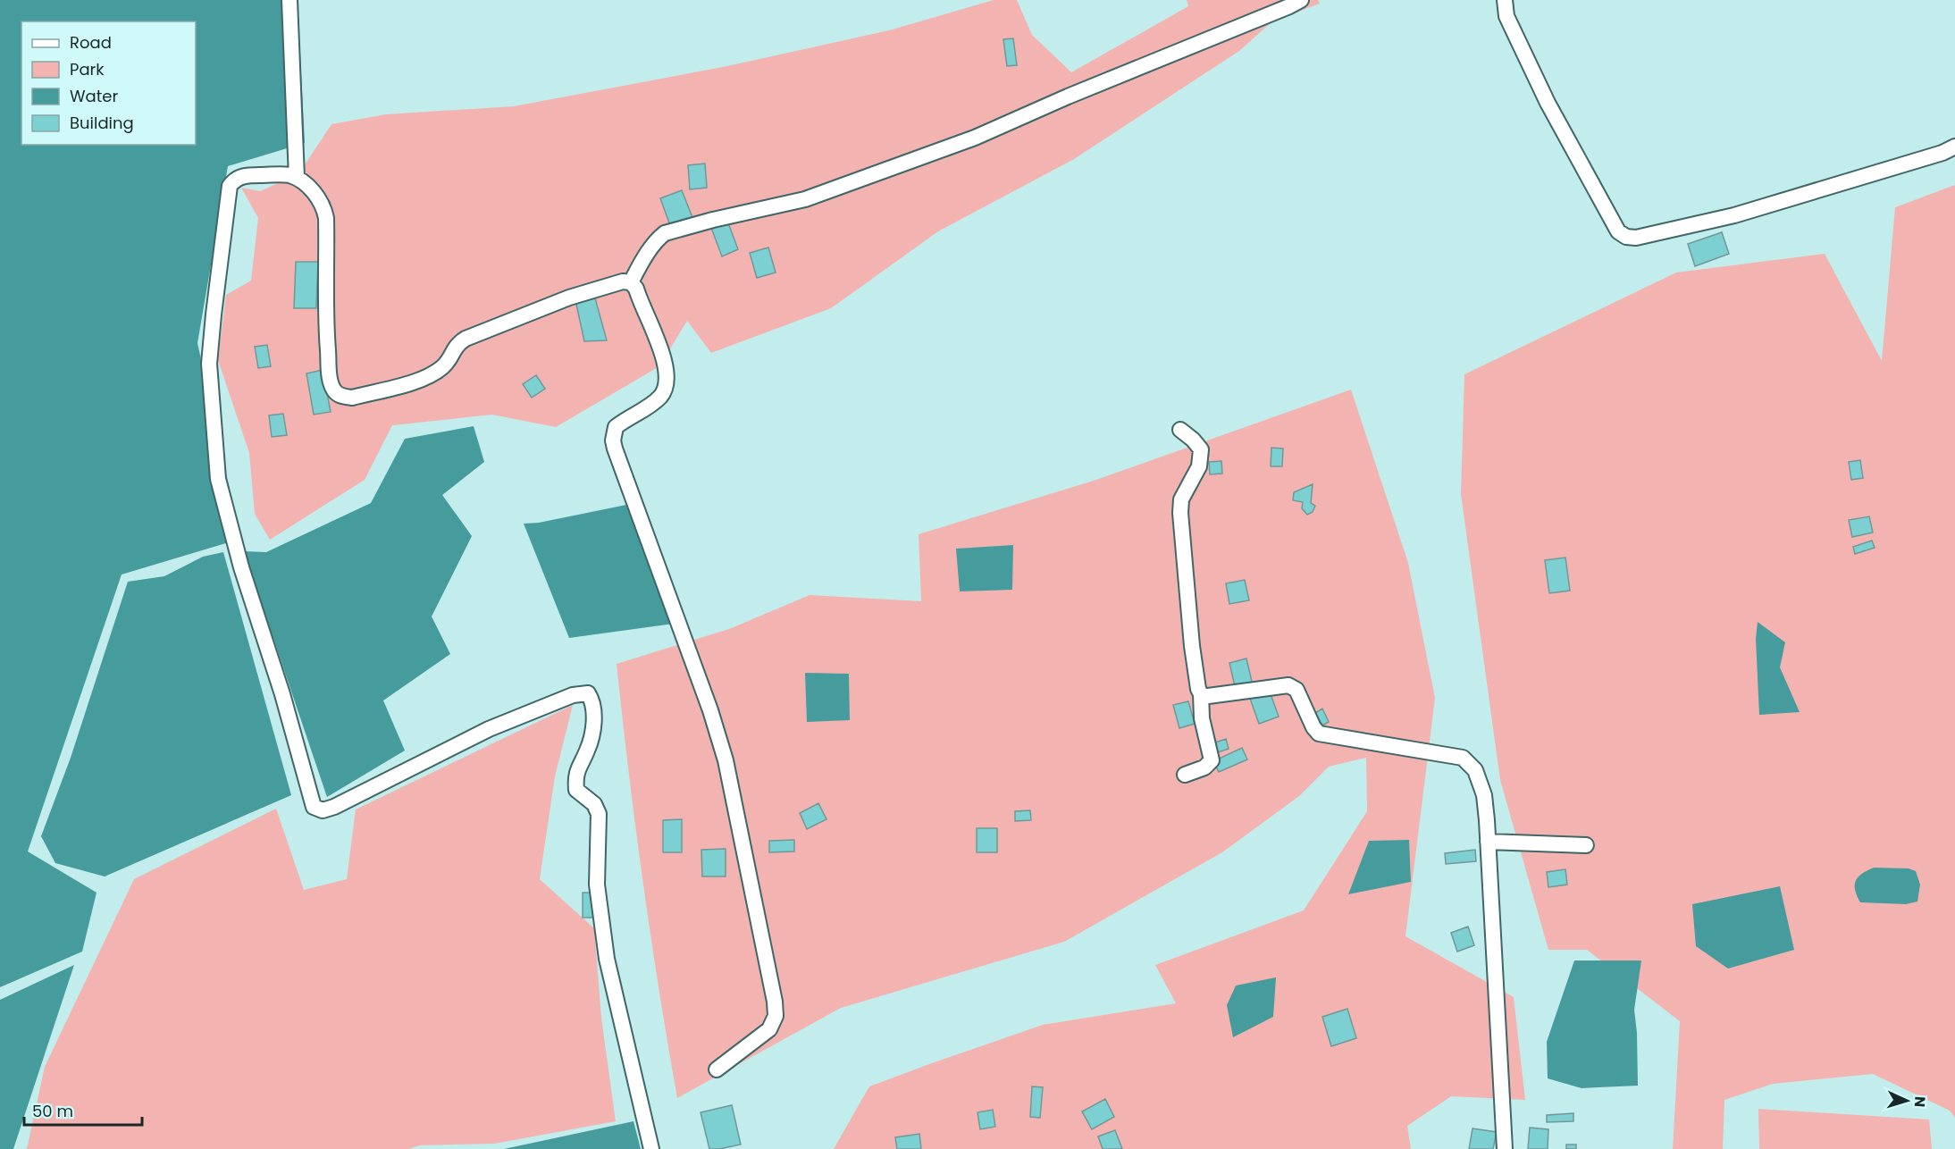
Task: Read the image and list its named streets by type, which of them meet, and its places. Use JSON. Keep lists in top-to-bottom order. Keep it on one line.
{"legend":["Road","Park","Water","Building"],"scale_bar":"50 m","north":"right"}
